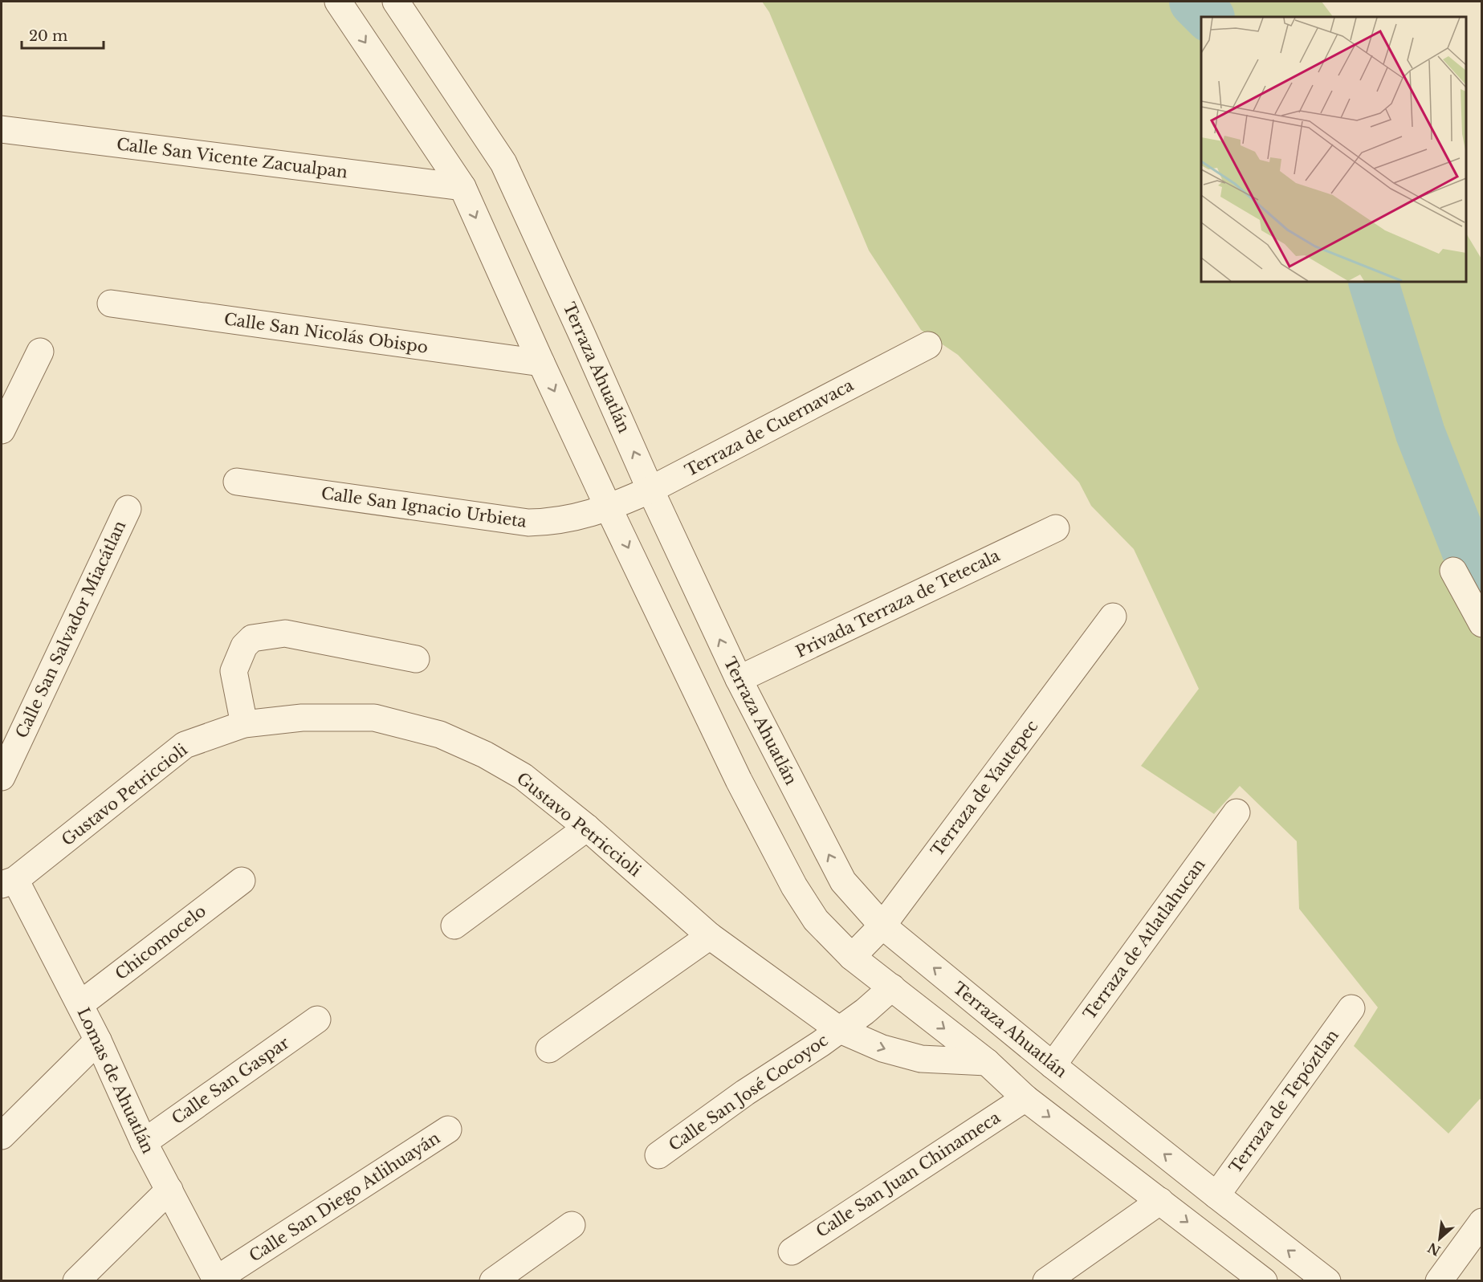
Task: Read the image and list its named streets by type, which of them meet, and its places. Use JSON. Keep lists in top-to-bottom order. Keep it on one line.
{"streets":{"street":["Calle San Vicente Zacualpan","Calle San Nicolás Obispo","Terraza Ahuatlán","Terraza de Cuernavaca","Calle San Ignacio Urbieta","Privada Terraza de Tetecala","Calle San Salvador Miacátlan","Terraza de Yautepec","Gustavo Petriccioli","Terraza de Atlatlahucan","Chicomocelo","Lomas de Ahuatlán","Calle San Gaspar","Calle San José Cocoyoc","Terraza de Tepóztlan","Calle San Juan Chinameca","Calle San Diego Atlihuayán"]},"crossings":[["Terraza Ahuatlán","Terraza de Cuernavaca"],["Terraza Ahuatlán","Privada Terraza de Tetecala"],["Terraza Ahuatlán","Terraza de Yautepec"],["Terraza Ahuatlán","Terraza de Atlatlahucan"],["Terraza Ahuatlán","Terraza de Tepóztlan"],["Terraza de Cuernavaca","Calle San Ignacio Urbieta"],["Gustavo Petriccioli","Lomas de Ahuatlán"],["Gustavo Petriccioli","Calle San José Cocoyoc"],["Chicomocelo","Lomas de Ahuatlán"],["Lomas de Ahuatlán","Calle San Gaspar"],["Lomas de Ahuatlán","Calle San Diego Atlihuayán"]],"scale_bar":"20 m","north":"bottom left"}
